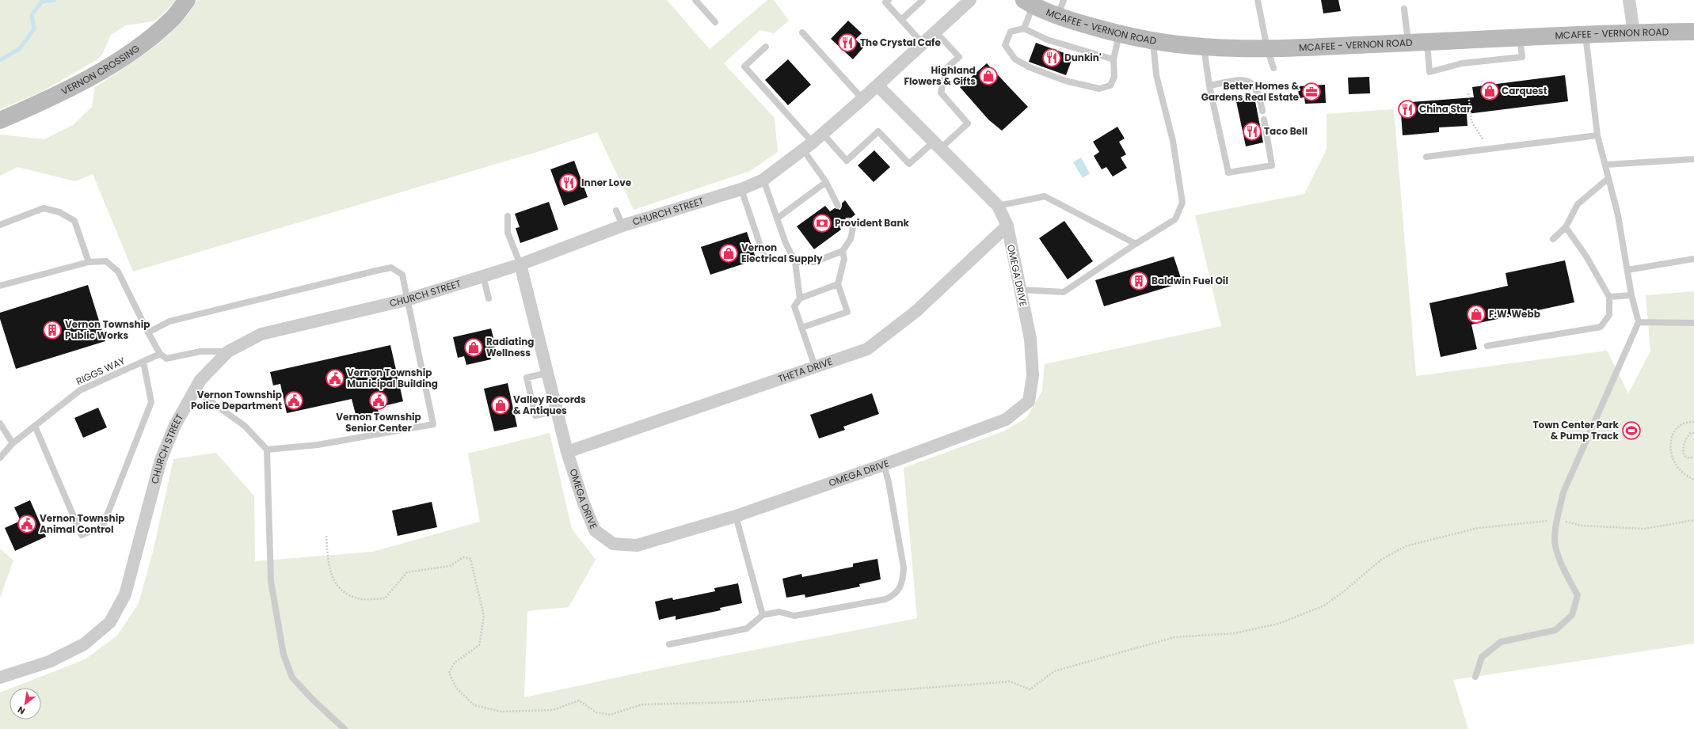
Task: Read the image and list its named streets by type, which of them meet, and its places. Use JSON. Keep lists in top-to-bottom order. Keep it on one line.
{"streets":{"main road":["MCAFEE - VERNON ROAD","VERNON CROSSING"],"street":["CHURCH STREET","OMEGA DRIVE","THETA DRIVE"],"lane":["RIGGS WAY"]},"crossings":[["CHURCH STREET","OMEGA DRIVE"],["OMEGA DRIVE","THETA DRIVE"]],"places":{"restaurant":["The Crystal Cafe","Dunkin'","China Star","Taco Bell","Inner Love"],"shop":["Highland Flowers & Gifts","Carquest","Vernon Electrical Supply","F.W. Webb","Radiating Wellness","Valley Records & Antiques"],"office":["Better Homes & Gardens Real Estate"],"bank":["Provident Bank"],"building":["Baldwin Fuel Oil","Vernon Township Public Works"],"public building":["Vernon Township Municipal Building","Vernon Township Police Department","Vernon Township Senior Center","Vernon Township Animal Control"],"sports":["Town Center Park & Pump Track"]},"north":"bottom left"}
